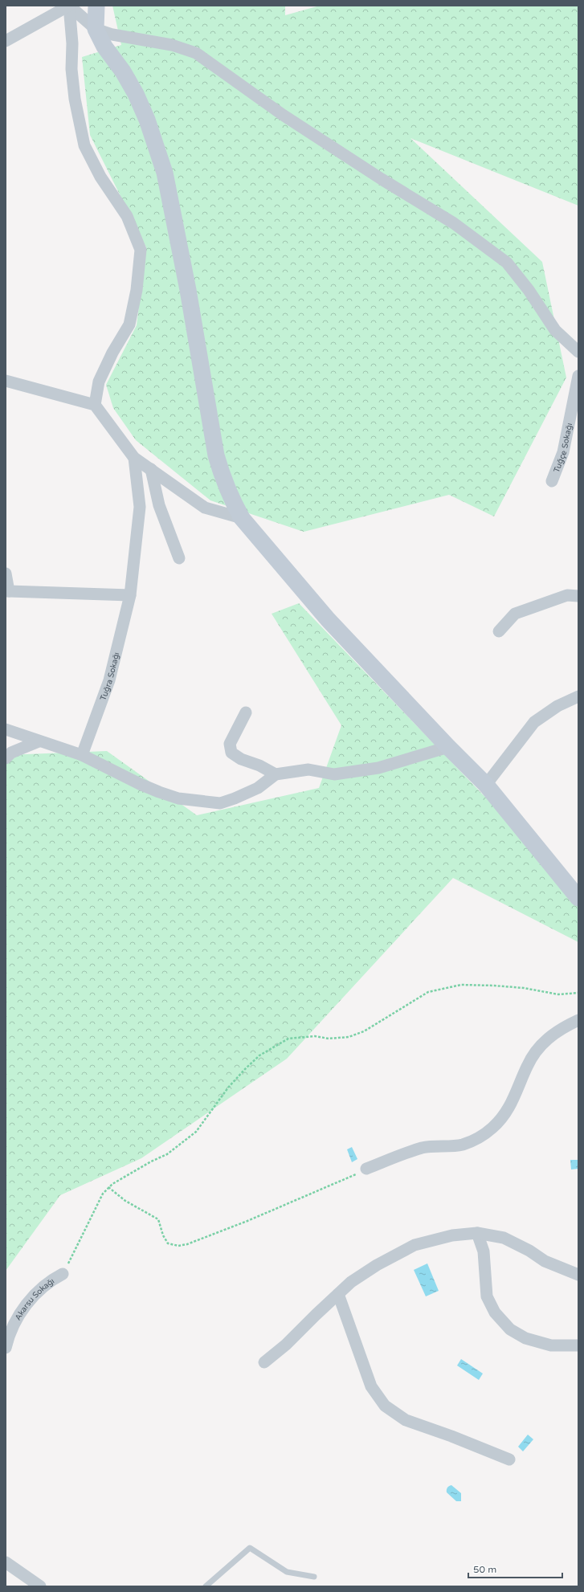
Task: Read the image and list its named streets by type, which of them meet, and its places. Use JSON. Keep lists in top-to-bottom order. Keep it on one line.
{"streets":{"street":["Tuğçe Sokağı","Tuğra Sokağı","Akarsu Sokağı"]},"scale_bar":"50 m"}
